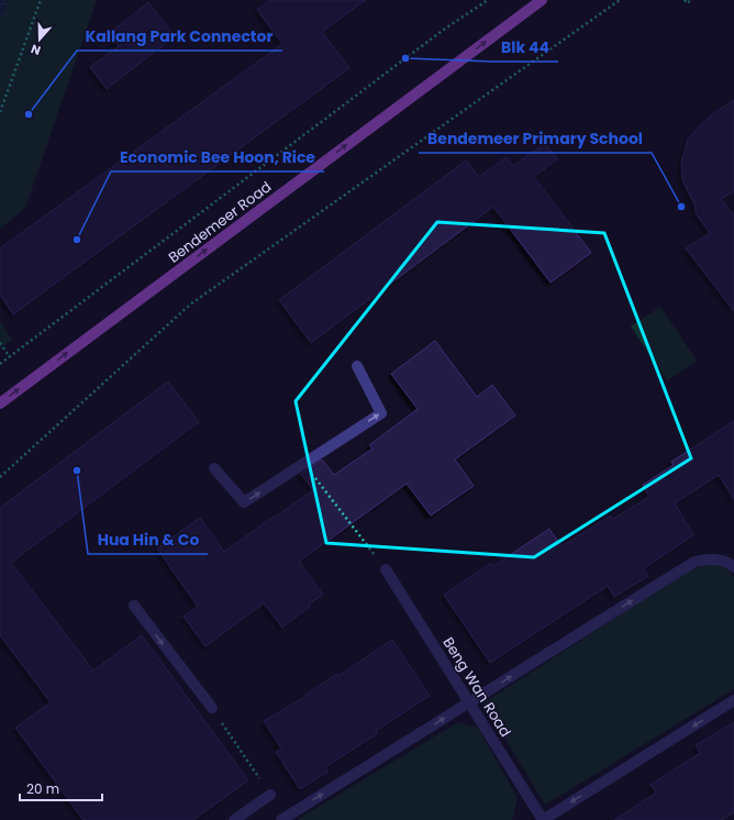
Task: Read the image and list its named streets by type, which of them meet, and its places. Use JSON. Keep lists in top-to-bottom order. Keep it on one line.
{"streets":{"main road":["Bendemeer Road"],"street":["Beng Wan Road"]},"one_way":["Bendemeer Road"],"places":["Blk 44","Kallang Park Connector","Bendemeer Primary School","Economic Bee Hoon, Rice","Hua Hin & Co"],"scale_bar":"20 m","north":"bottom"}
